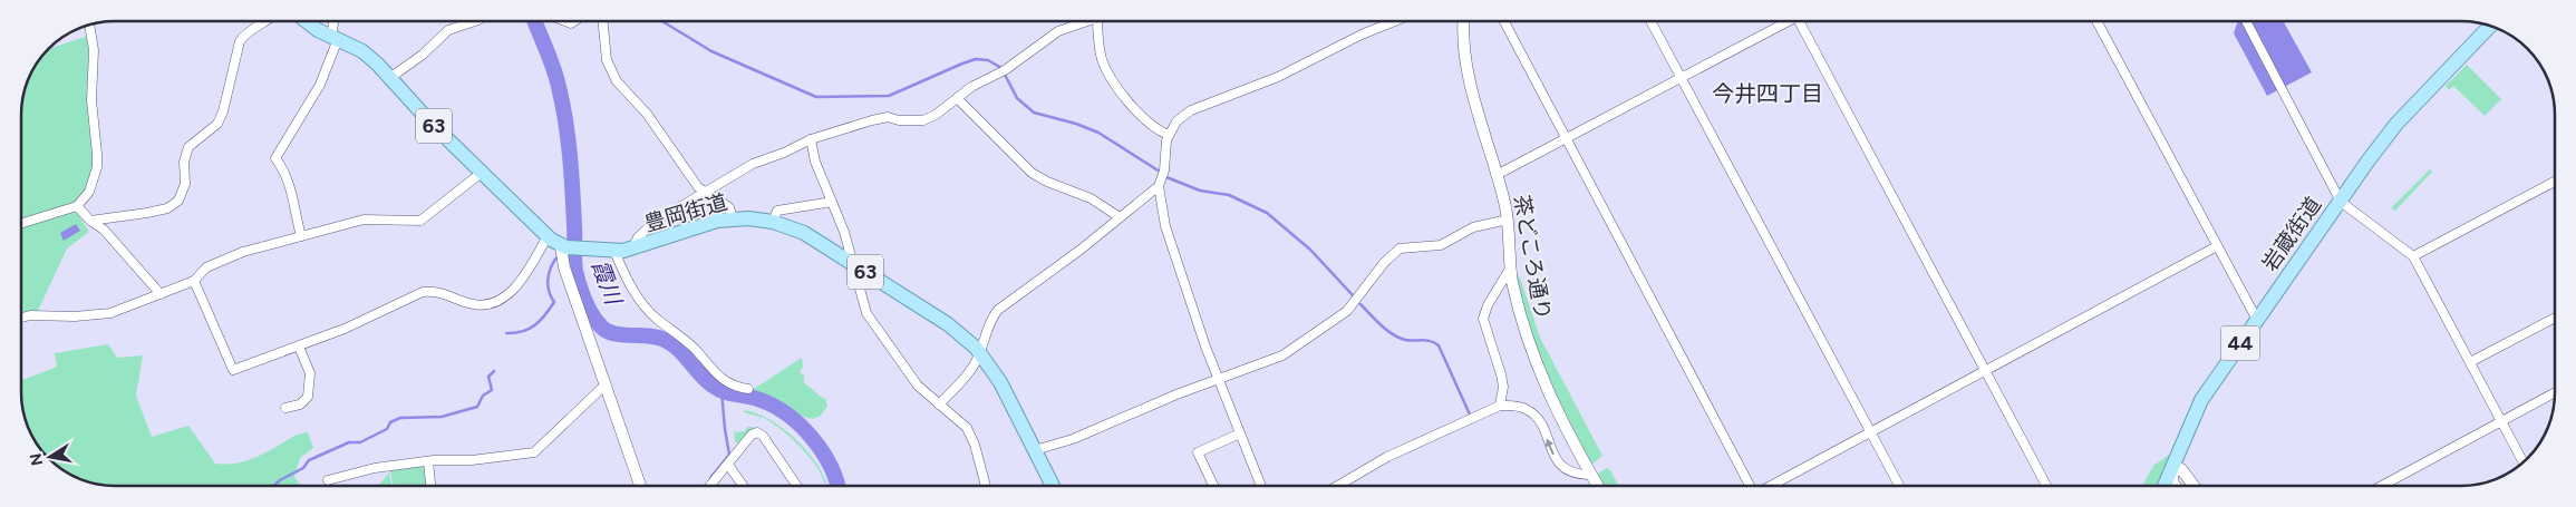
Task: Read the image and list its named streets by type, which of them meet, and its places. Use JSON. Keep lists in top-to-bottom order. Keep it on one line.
{"streets":{"main road":["63","豊岡街道","岩蔵街道","44"],"street":["茶どころ通り"]},"crossings":[["63","豊岡街道"]],"districts":["今井四丁目"],"water":["霞川"],"north":"left"}
